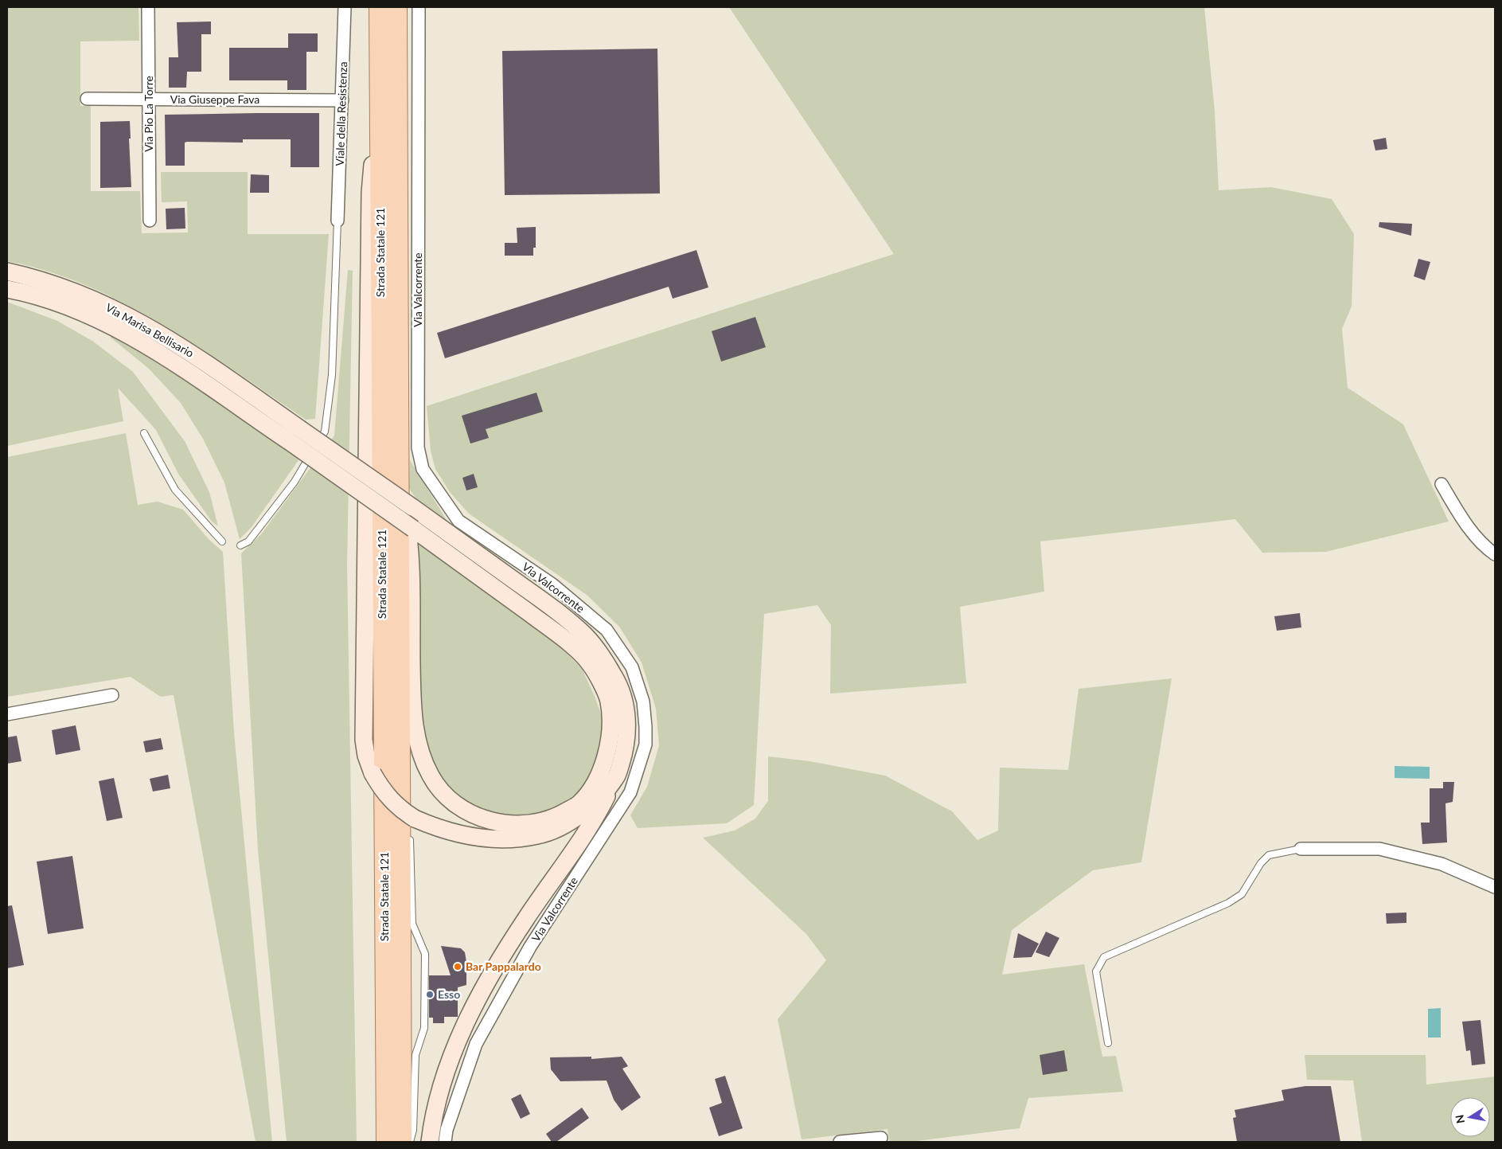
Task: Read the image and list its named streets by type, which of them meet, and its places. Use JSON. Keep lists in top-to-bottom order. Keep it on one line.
{"streets":{"main road":["Strada Statale 121","Via Marisa Bellisario"],"street":["Via Giuseppe Fava","Via Pio La Torre","Viale della Resistenza","Via Valcorrente"]},"crossings":[["Via Giuseppe Fava","Via Pio La Torre"],["Via Giuseppe Fava","Viale della Resistenza"]],"places":["Bar Pappalardo","Esso"],"north":"left"}
